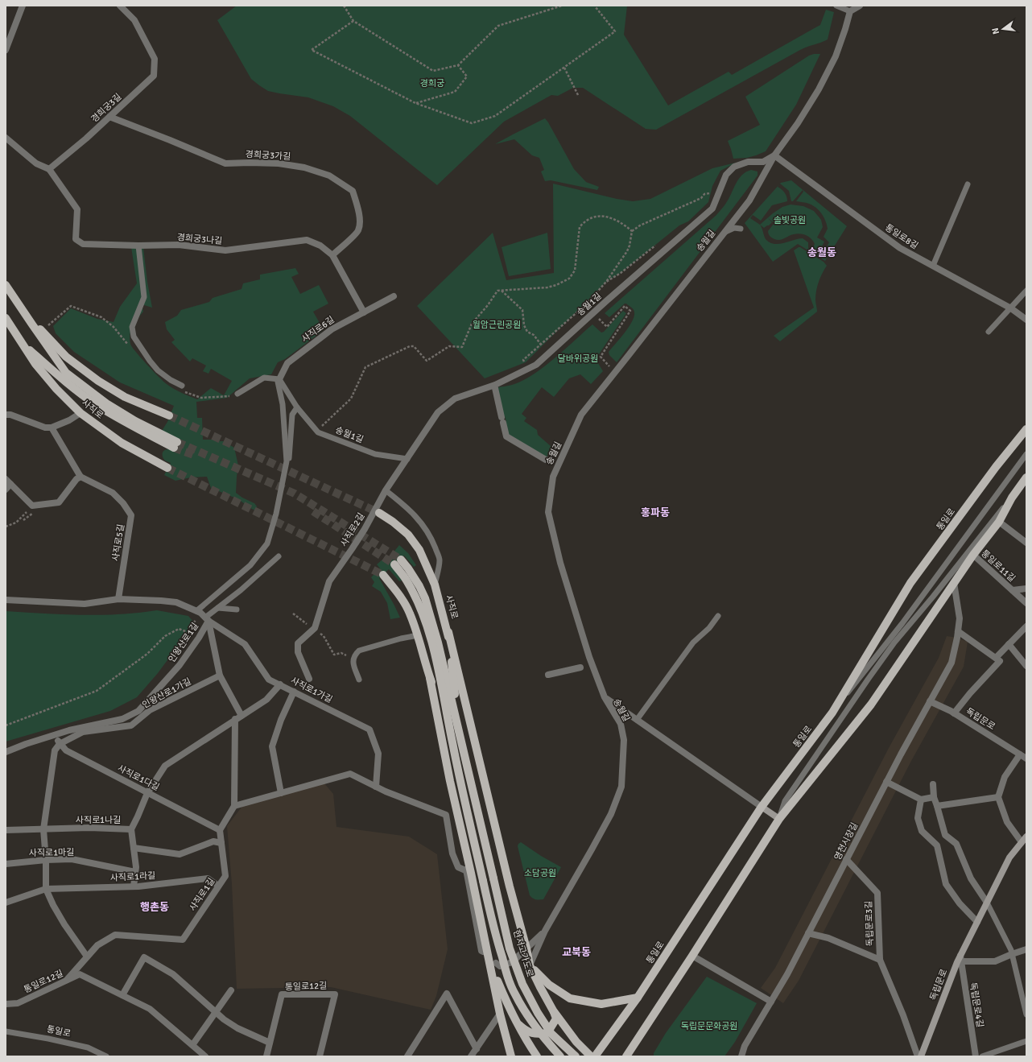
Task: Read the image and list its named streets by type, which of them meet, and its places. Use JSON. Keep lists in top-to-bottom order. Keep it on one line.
{"streets":{"main road":["사직로","통일로","독립문로","현저고가도로"],"street":["경희궁3길","경희궁3가길","통일로8길","경희궁3나길","송월길","송월1길","사직로6길","사직로2길","사직로5길","통일로11길","인왕산로1길","사직로1가길","인왕산로1가길","사직로1다길","사직로1나길","영천시장길","사직로1마길","사직로1라길","사직로1길","독립문로3길","통일로12길","독립문로4길"]},"crossings":[["경희궁3길","경희궁3가길"],["경희궁3길","경희궁3나길"],["경희궁3가길","경희궁3나길"],["통일로8길","송월길"],["통일로8길","송월1길"],["경희궁3나길","사직로6길"],["송월길","송월1길"],["송월1길","사직로6길"],["송월1길","사직로2길"],["사직로","현저고가도로"],["사직로5길","인왕산로1길"],["인왕산로1길","사직로1가길"],["인왕산로1길","사직로1다길"],["사직로1가길","사직로1나길"],["인왕산로1가길","사직로1다길"],["독립문로","영천시장길"],["독립문로","독립문로4길"],["사직로1다길","사직로1나길"],["사직로1다길","사직로1길"],["영천시장길","독립문로3길"],["사직로1라길","사직로1길"],["사직로1길","통일로12길"]],"districts":["송월동","홍파동","행촌동","교북동"],"parks":["경희궁","솔빛공원","월암근린공원","달바위공원","소담공원","독립문문화공원"],"north":"left"}
